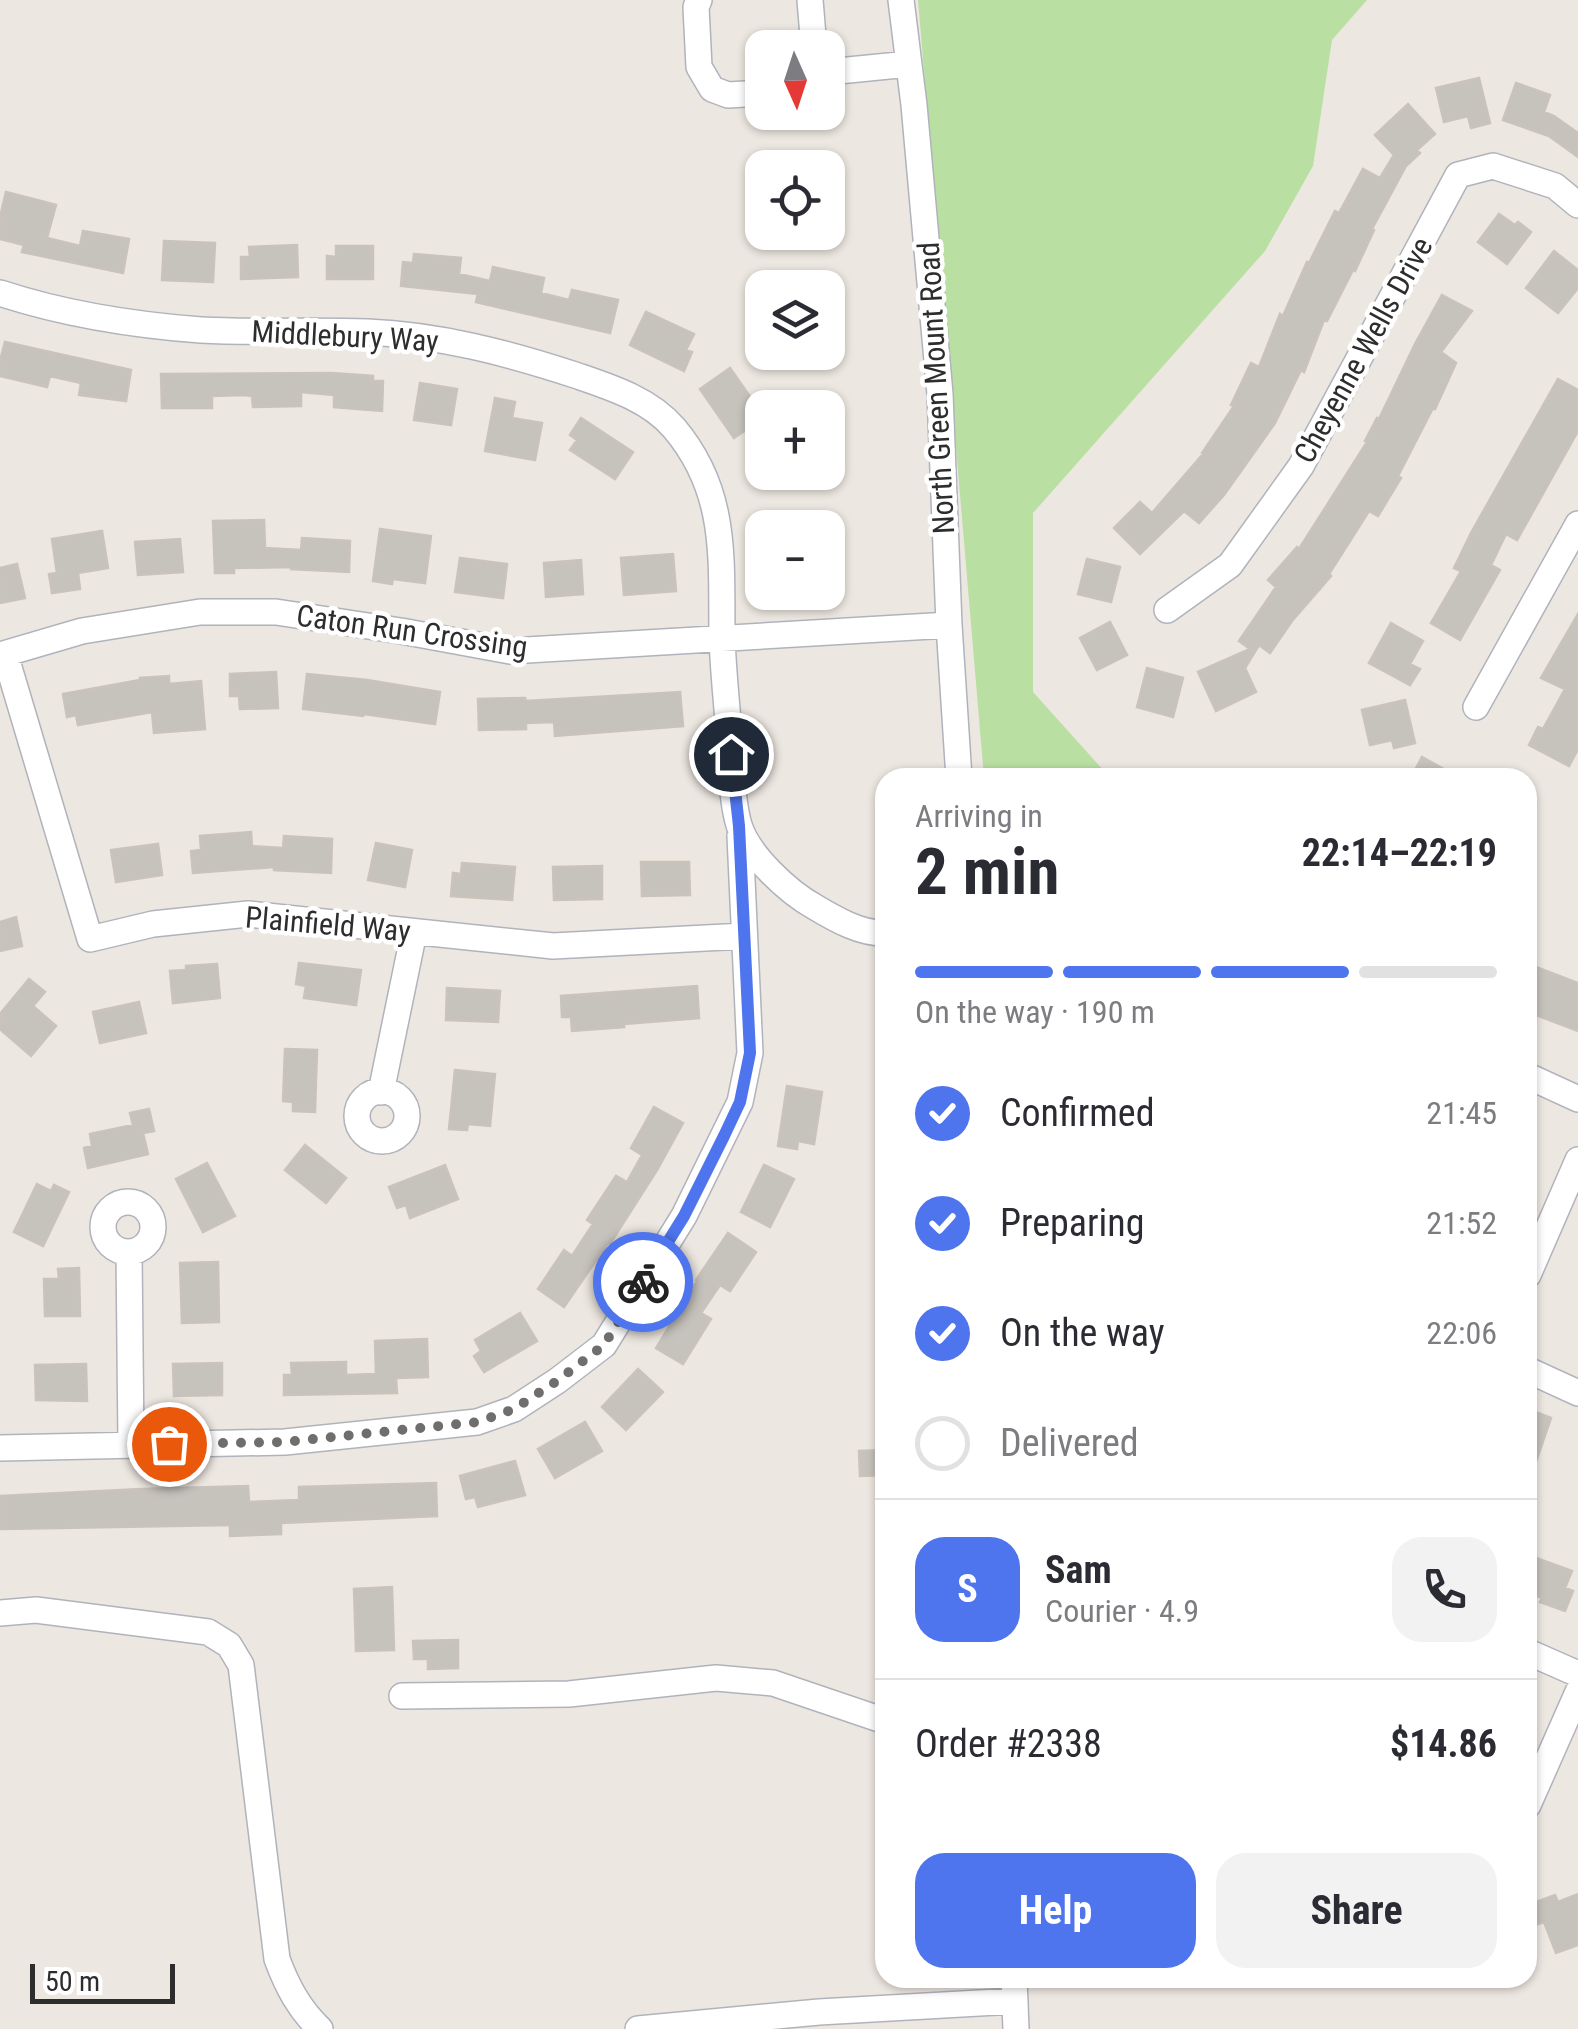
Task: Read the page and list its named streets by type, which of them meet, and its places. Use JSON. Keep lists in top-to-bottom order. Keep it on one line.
{"streets":{"street":["Middlebury Way","Cheyenne Wells Drive","North Green Mount Road","Caton Run Crossing","Plainfield Way"]},"crossings":[["Middlebury Way","Caton Run Crossing"],["North Green Mount Road","Caton Run Crossing"],["Caton Run Crossing","Plainfield Way"]],"scale_bar":"50 m","north":"bottom","page":{"map_buttons":["+","−"],"heading":["2 min","Arriving in","22:14–22:19"],"panel":["Sam","Courier · 4.9","Order #2338","$14.86"],"bar":"On the way · 190 m","list":[["Confirmed","21:45"],["Preparing","21:52"],["On the way","22:06"],"Delivered"],"round":"S","buttons":["Help","Share"],"scale":"50 m"}}
